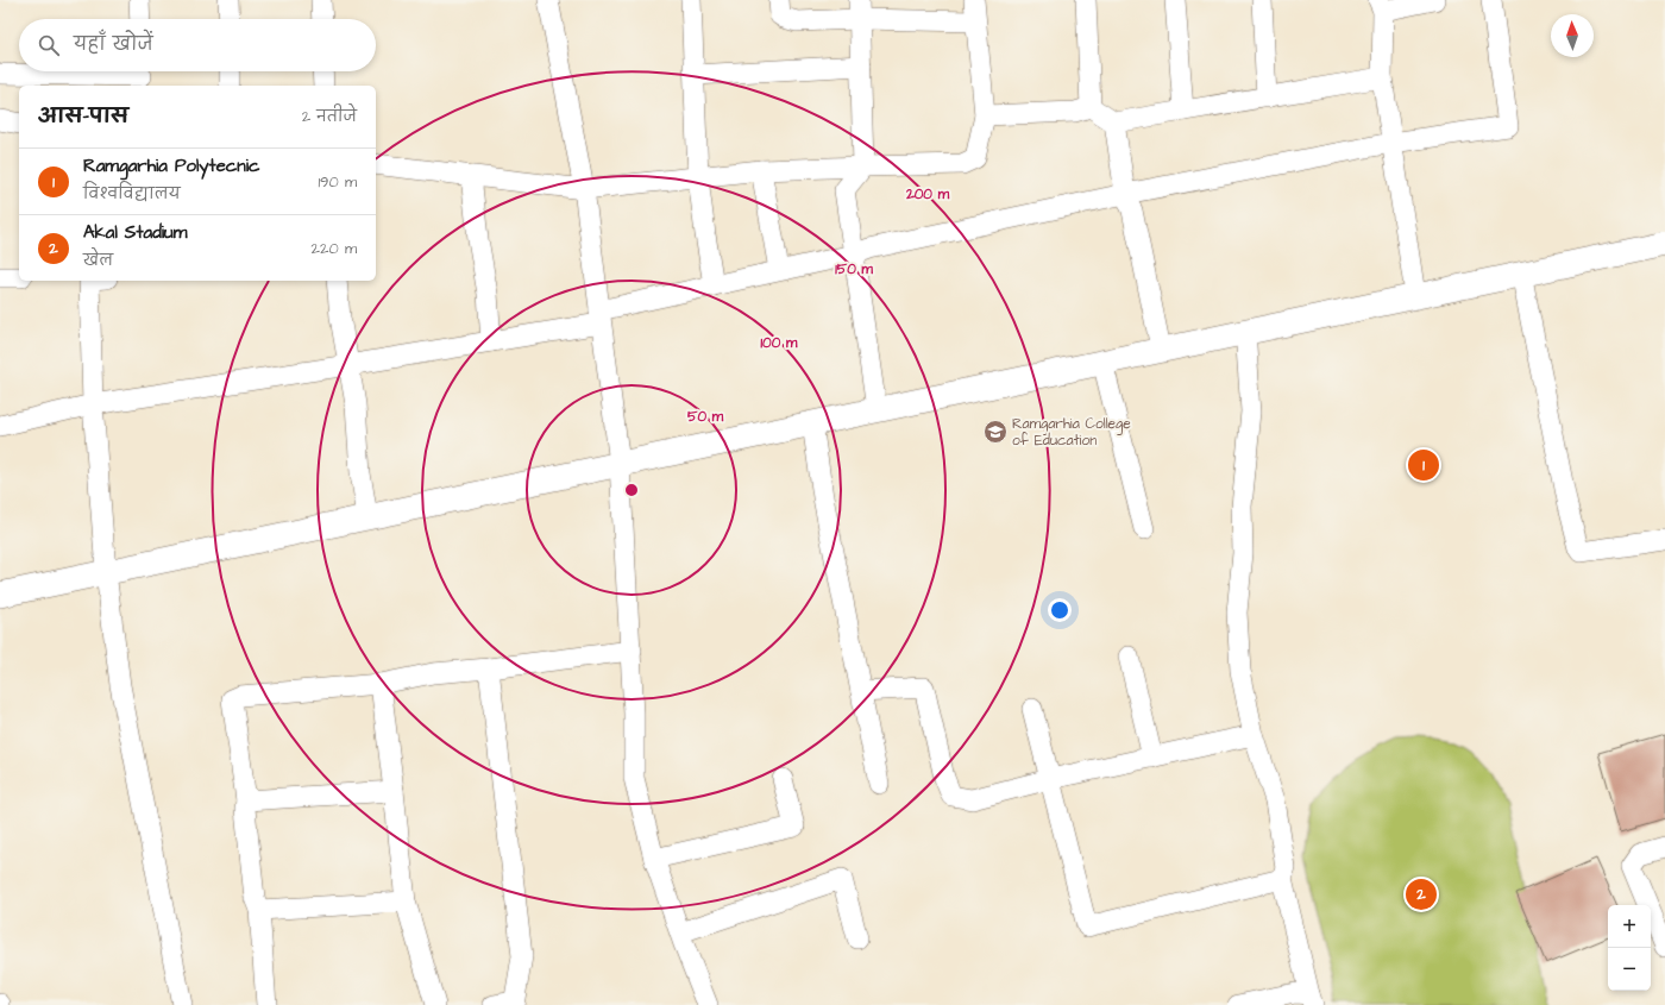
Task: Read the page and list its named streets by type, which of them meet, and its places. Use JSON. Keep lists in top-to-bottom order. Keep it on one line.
{"places":{"school or university":["Ramgarhia College of Education"]},"north":"top","page":{"search":"यहाँ खोजें","heading":["आस-पास","2 नतीजे"],"list":[{"mark":"1","name":"Ramgarhia Polytecnic","note":"विश्वविद्यालय","value":"190 m"},{"mark":"2","name":"Akal Stadium","note":"खेल","value":"220 m"}],"pins":["1","2"],"map_buttons":["+","−"]},"rings":["200 m","150 m","100 m","50 m"]}
